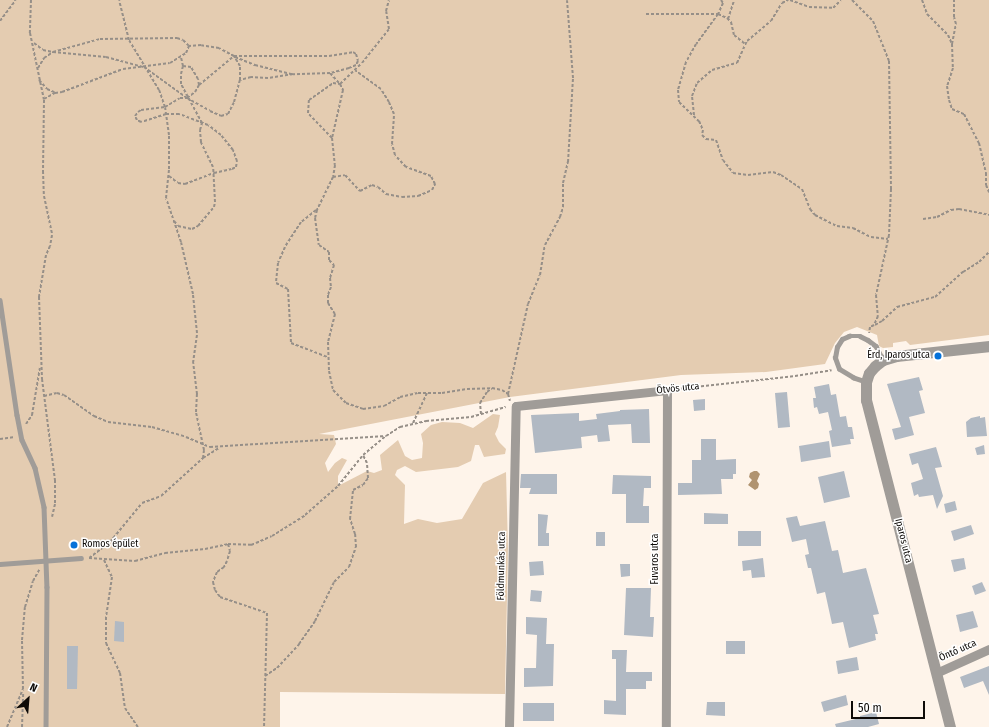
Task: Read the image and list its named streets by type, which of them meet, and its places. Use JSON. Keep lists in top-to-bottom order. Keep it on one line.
{"streets":{"street":["Ötvös utca","Iparos utca","Fuvaros utca","Földmunkás utca","Öntő utca"]},"crossings":[["Ötvös utca","Iparos utca"],["Ötvös utca","Fuvaros utca"],["Ötvös utca","Földmunkás utca"],["Iparos utca","Öntő utca"]],"places":["Érd, Iparos utca","Romos épület"],"scale_bar":"50 m","north":"top right"}
